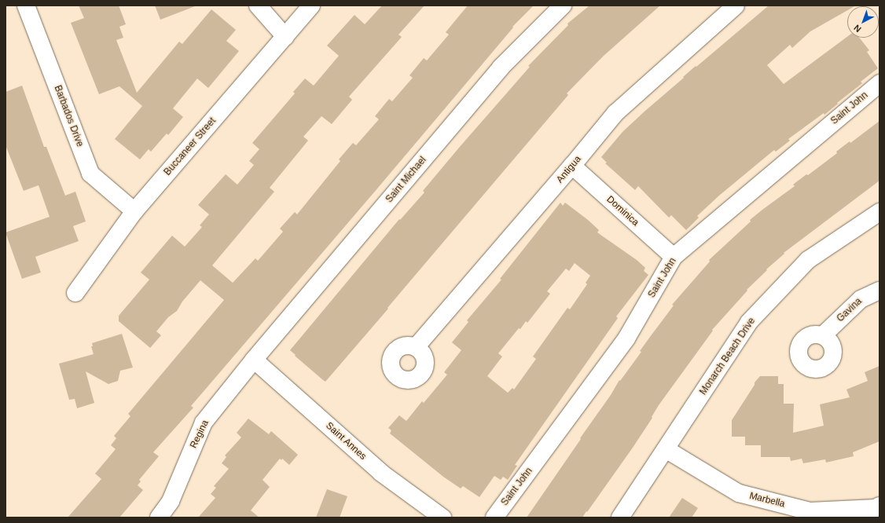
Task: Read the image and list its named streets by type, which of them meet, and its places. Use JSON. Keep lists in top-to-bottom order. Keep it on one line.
{"streets":{"street":["Saint John","Barbados Drive","Buccaneer Street","Antigua","Saint Michael","Dominica","Gavina","Monarch Beach Drive","Regina","Saint Annes","Marbella"]},"crossings":[["Saint John","Dominica"],["Barbados Drive","Buccaneer Street"],["Antigua","Dominica"],["Saint Michael","Regina"],["Saint Michael","Saint Annes"],["Monarch Beach Drive","Marbella"],["Regina","Saint Annes"]],"north":"bottom left"}
